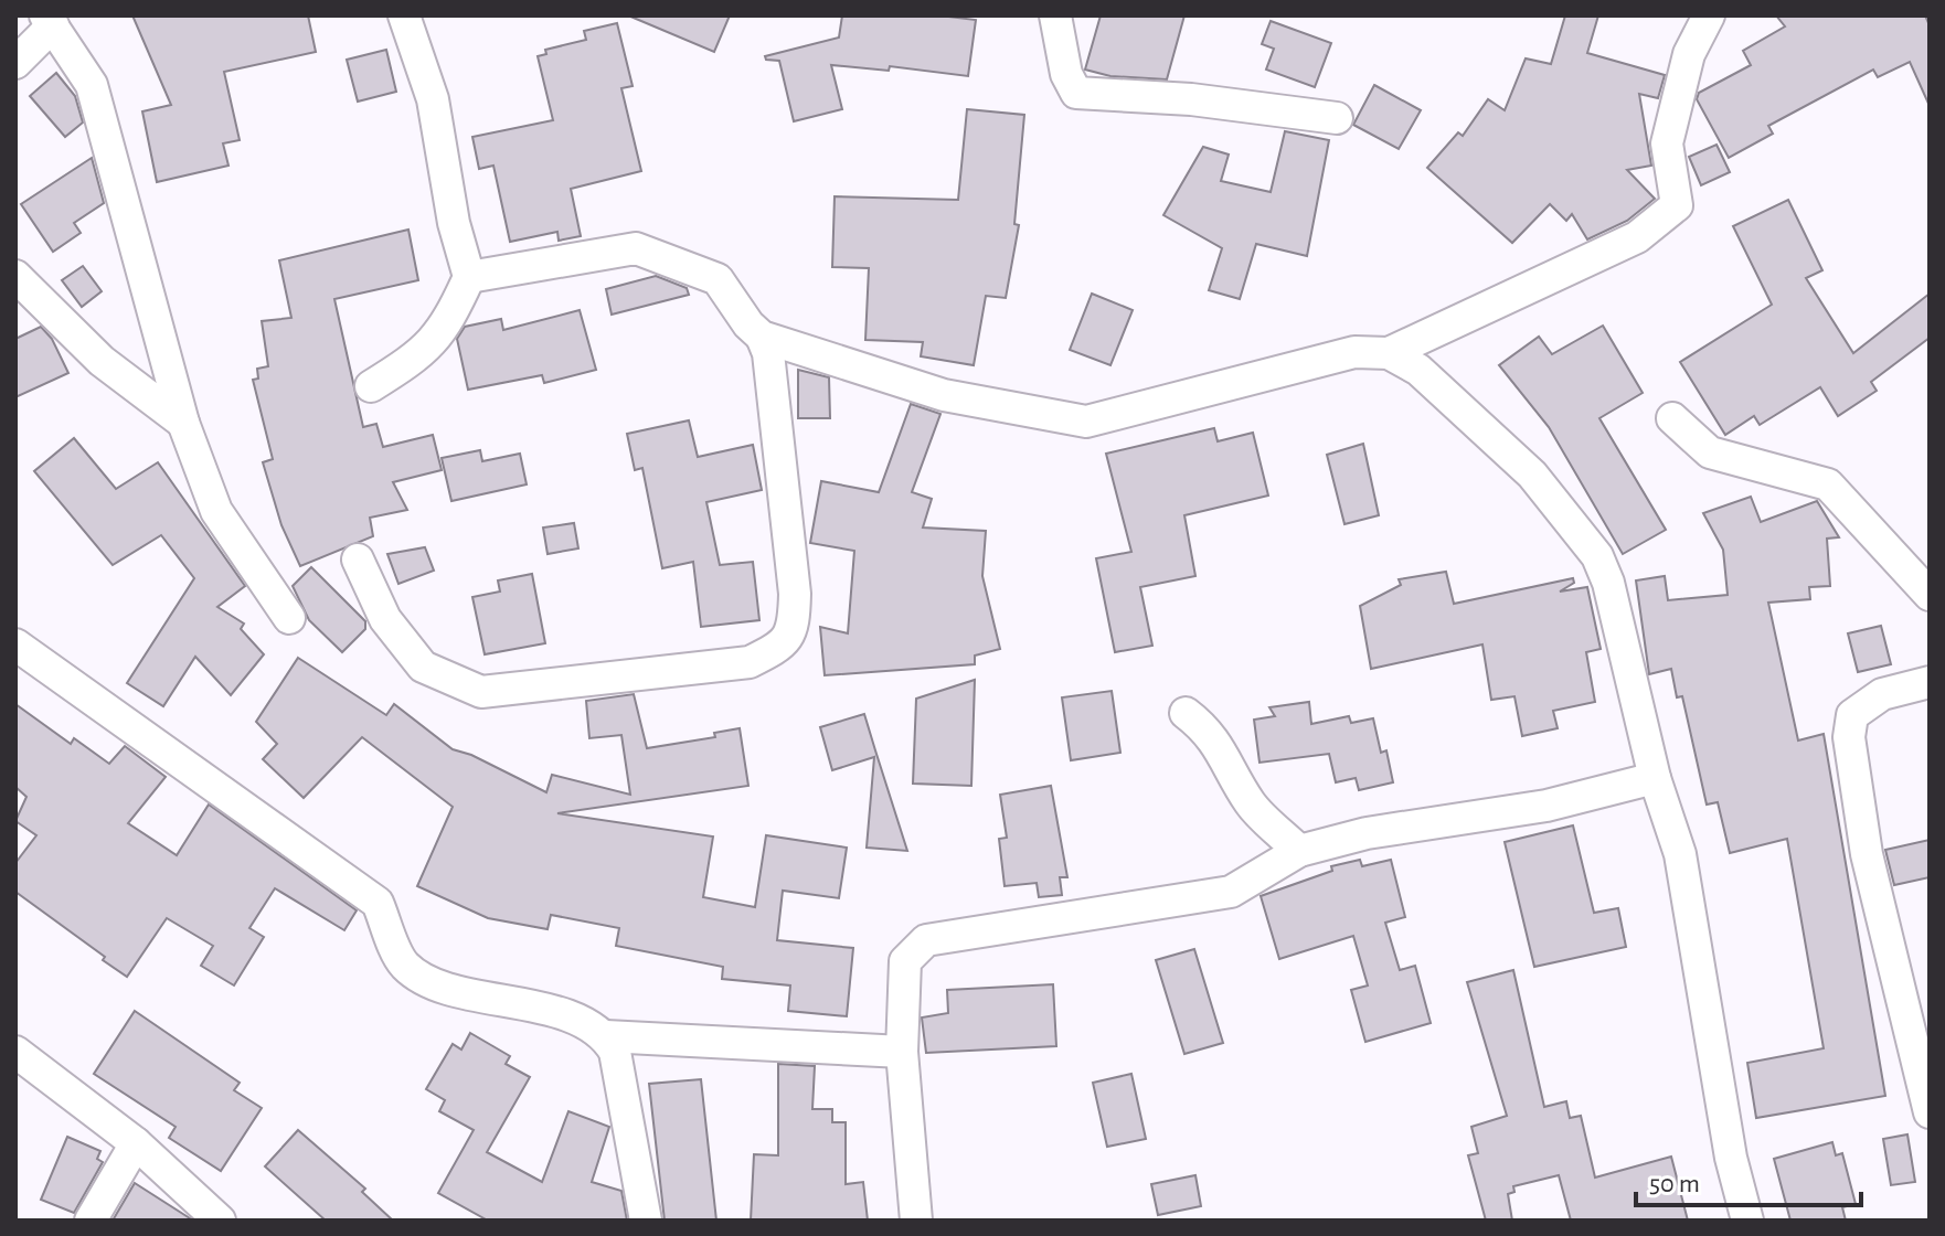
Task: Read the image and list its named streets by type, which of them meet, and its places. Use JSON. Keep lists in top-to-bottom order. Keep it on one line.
{"scale_bar":"50 m"}
